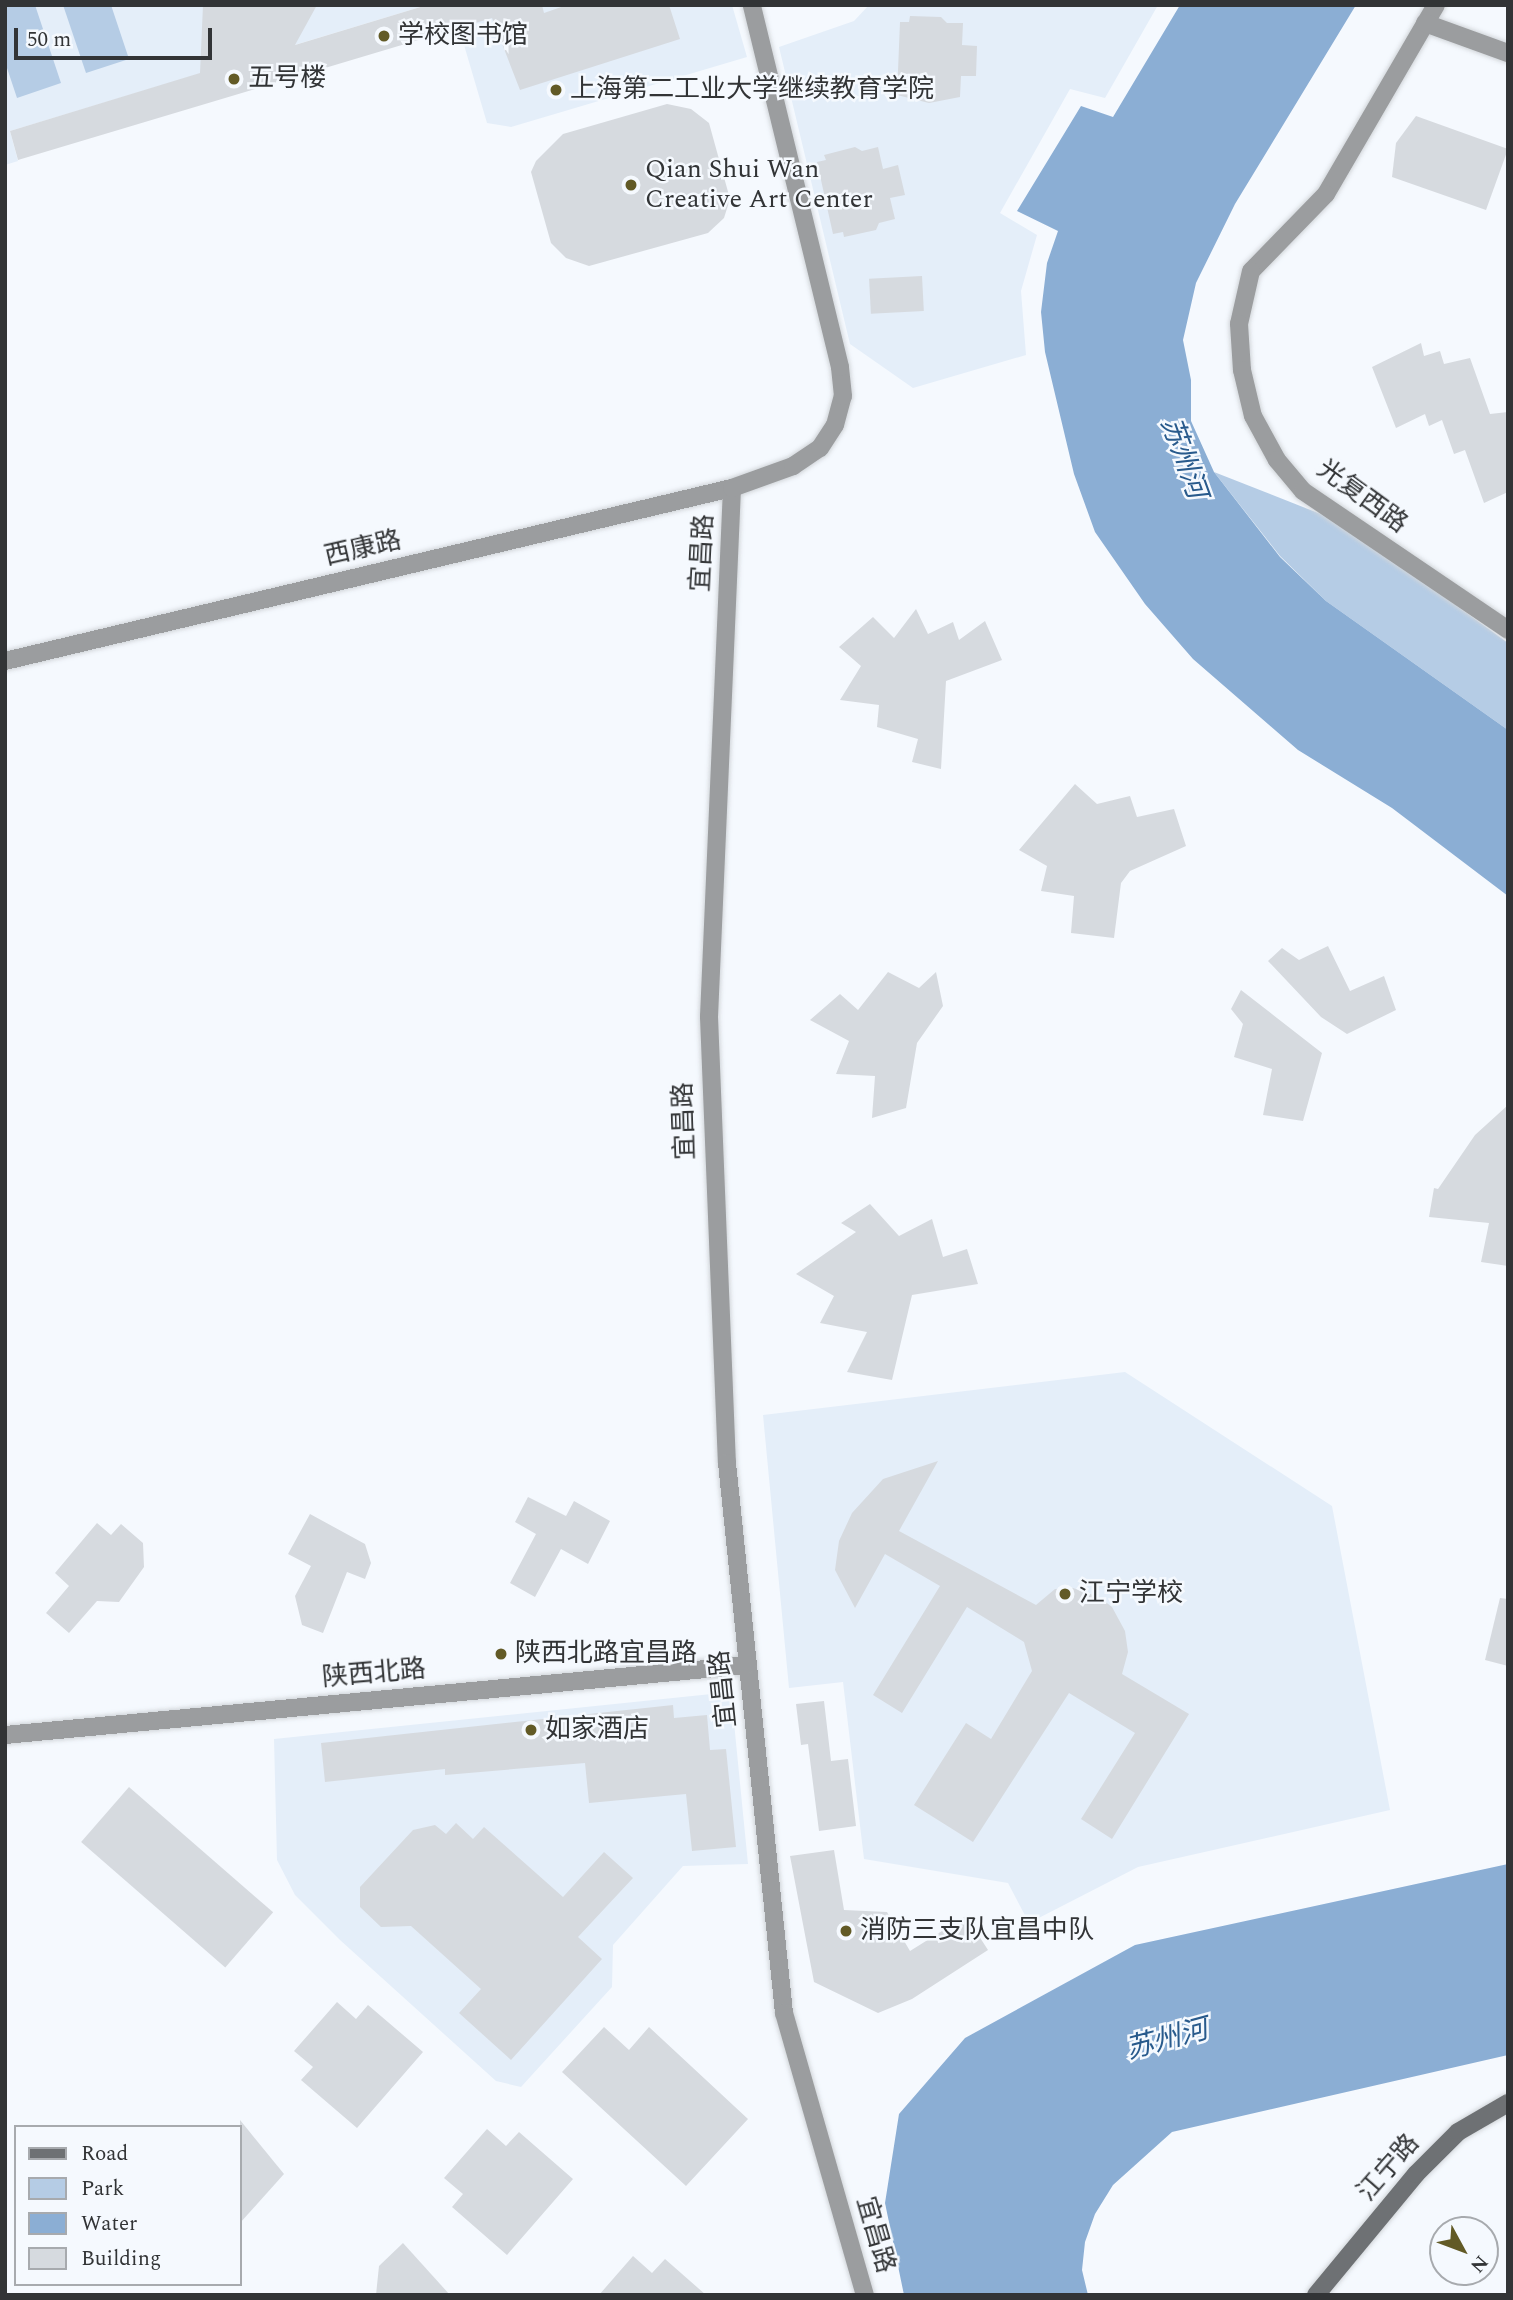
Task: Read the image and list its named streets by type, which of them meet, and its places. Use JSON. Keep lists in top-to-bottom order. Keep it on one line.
{"streets":{"main road":["江宁路"],"street":["光复西路","西康路","宜昌路","陕西北路"]},"crossings":[["西康路","宜昌路"],["宜昌路","陕西北路"]],"water":["苏州河"],"places":["学校图书馆","五号楼","上海第二工业大学继续教育学院","Qian Shui Wan Creative Art Center","江宁学校","陕西北路宜昌路","如家酒店","消防三支队宜昌中队"],"legend":["Road","Park","Water","Building"],"scale_bar":"50 m","north":"bottom right"}
